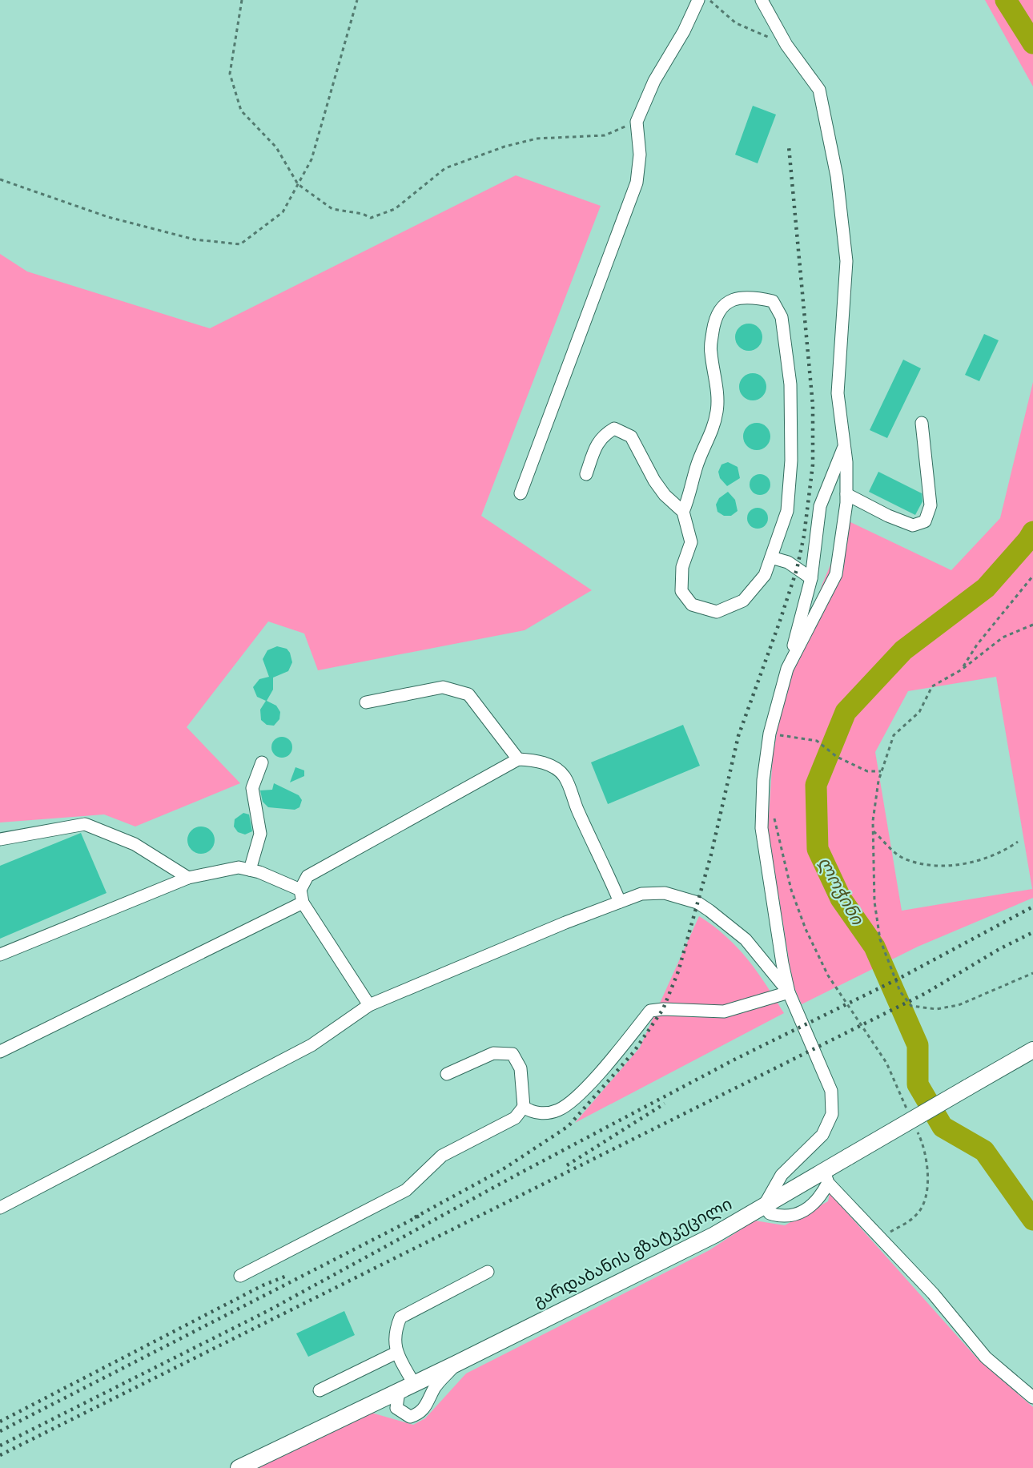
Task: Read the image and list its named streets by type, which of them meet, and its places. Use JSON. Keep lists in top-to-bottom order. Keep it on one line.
{"streets":{"main road":["გარდაბანის გზატკეცილი"]},"water":["ლოჭინი"]}
